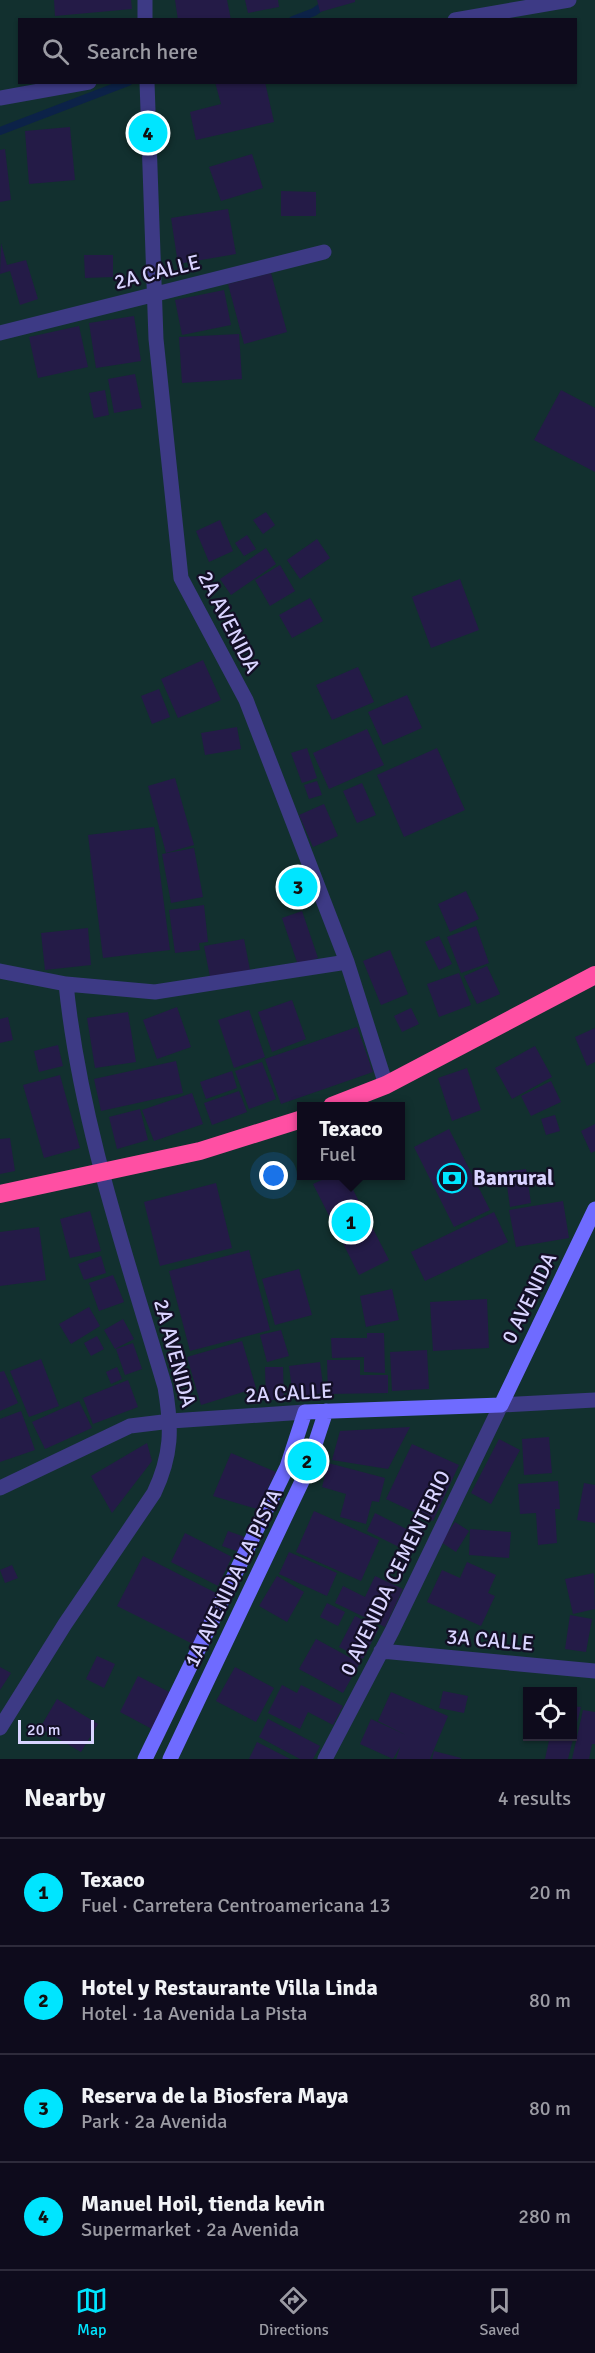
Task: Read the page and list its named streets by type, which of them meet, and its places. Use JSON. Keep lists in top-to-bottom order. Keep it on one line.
{"streets":{"street":["2A CALLE","2A AVENIDA","0 AVENIDA","0 AVENIDA CEMENTERIO","1A AVENIDA LA PISTA","3A CALLE"]},"crossings":[["2A CALLE","2A AVENIDA"],["2A CALLE","0 AVENIDA"],["2A CALLE","0 AVENIDA CEMENTERIO"],["2A CALLE","1A AVENIDA LA PISTA"],["0 AVENIDA","0 AVENIDA CEMENTERIO"],["0 AVENIDA CEMENTERIO","3A CALLE"]],"places":{"bank":["Banrural"]},"scale_bar":"20 m","page":{"search":"Search here","pins":["4","3","1","2"],"popup":["Texaco","Fuel"],"scale":"20 m","heading":["Nearby","4 results"],"list":[{"mark":"1","name":"Texaco","note":"Fuel · Carretera Centroamericana 13","value":"20 m"},{"mark":"2","name":"Hotel y Restaurante Villa Linda","note":"Hotel · 1a Avenida La Pista","value":"80 m"},{"mark":"3","name":"Reserva de la Biosfera Maya","note":"Park · 2a Avenida","value":"80 m"},{"mark":"4","name":"Manuel Hoil, tienda kevin","note":"Supermarket · 2a Avenida","value":"280 m"}],"nav":["Map","Directions","Saved"]}}
